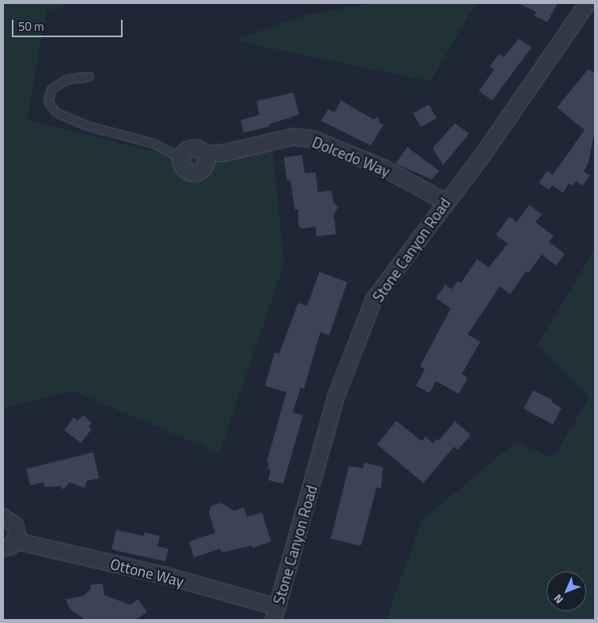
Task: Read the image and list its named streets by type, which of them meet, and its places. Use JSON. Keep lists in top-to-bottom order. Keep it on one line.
{"streets":{"street":["Dolcedo Way","Stone Canyon Road","Ottone Way"]},"crossings":[["Dolcedo Way","Stone Canyon Road"],["Stone Canyon Road","Ottone Way"]],"scale_bar":"50 m","north":"bottom left"}
